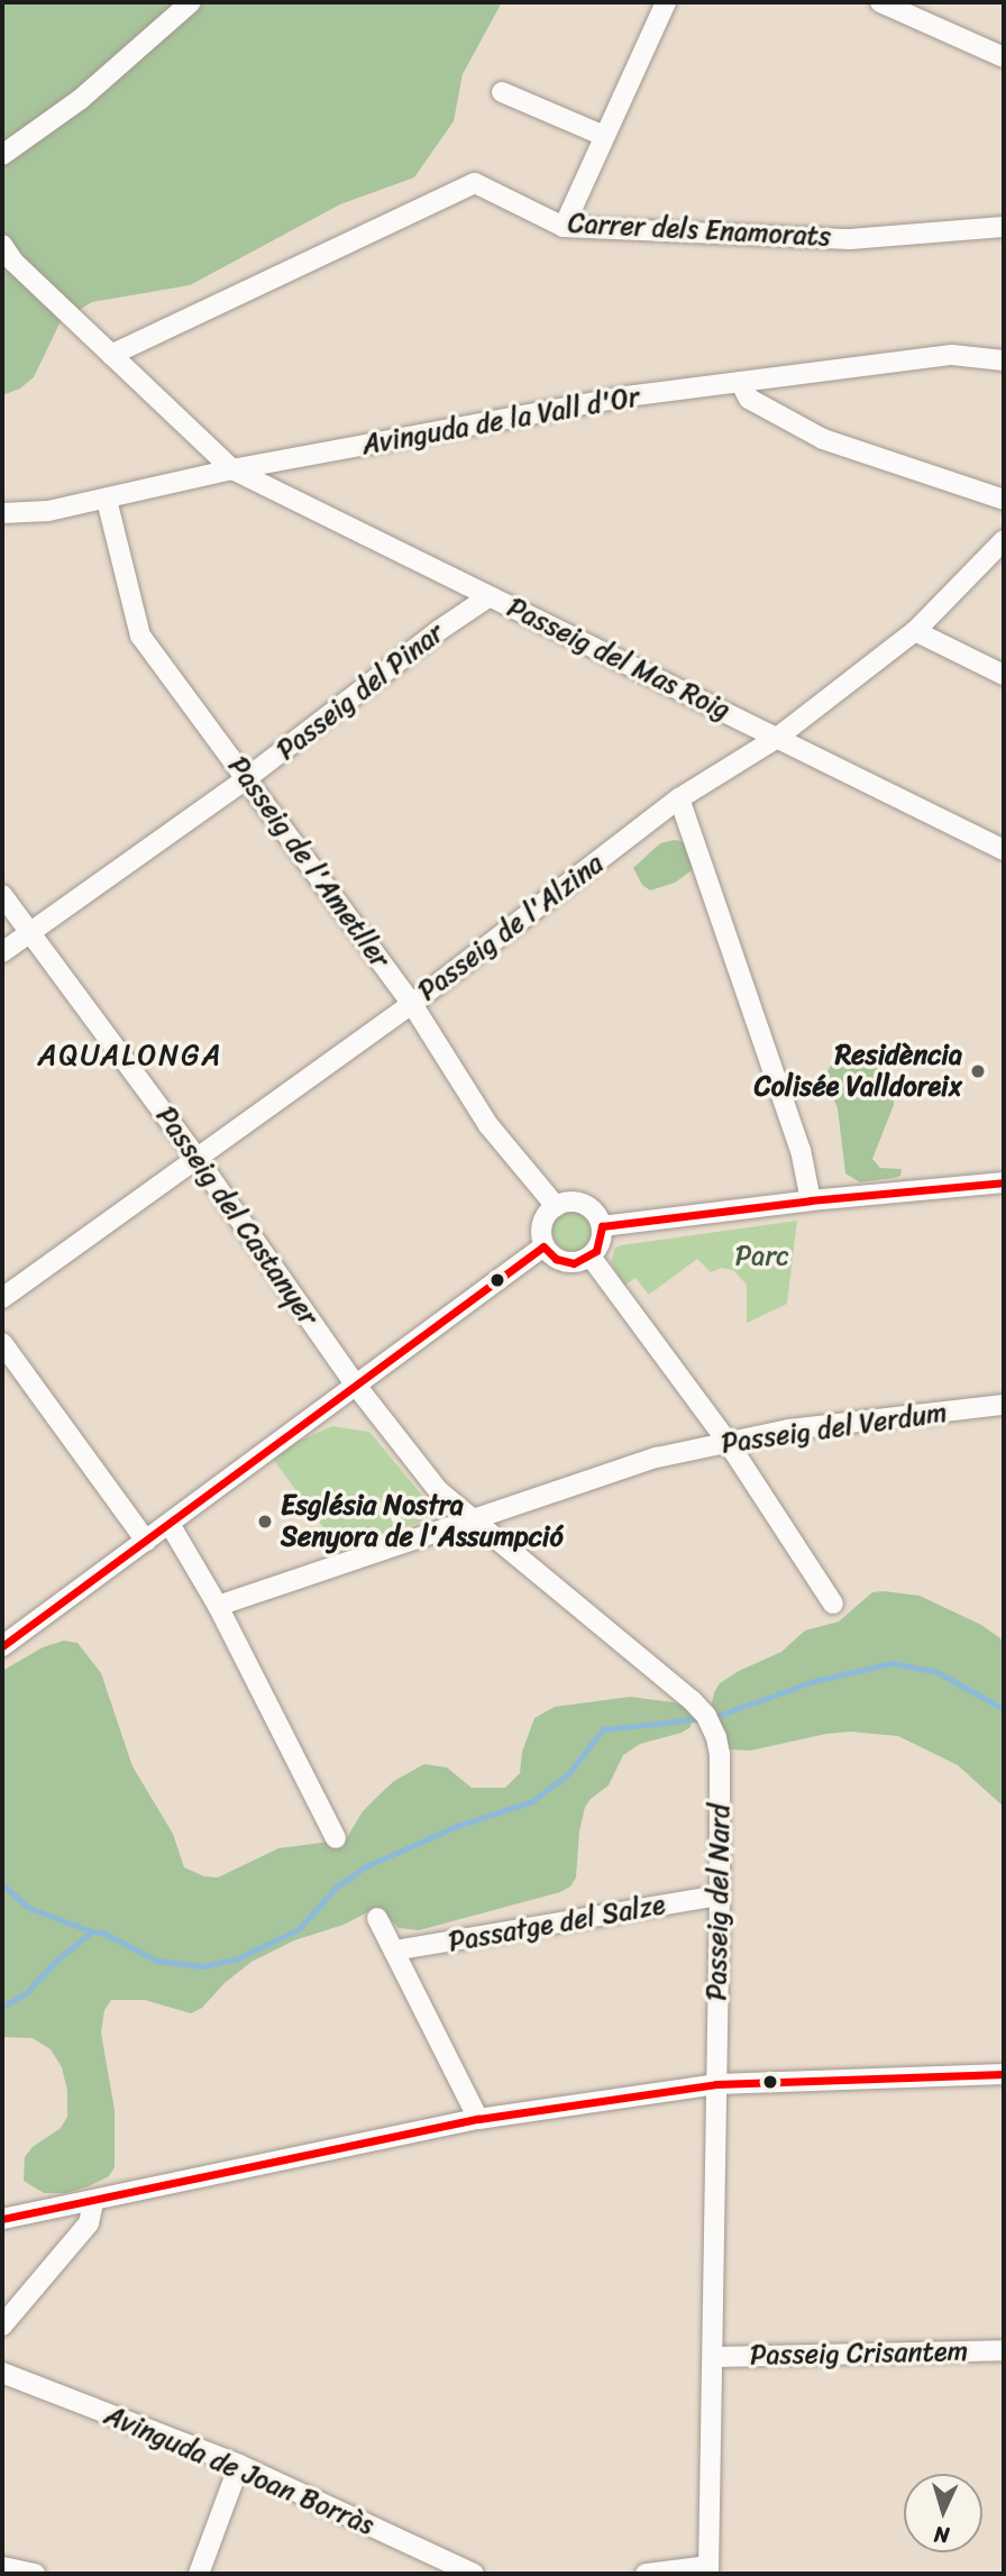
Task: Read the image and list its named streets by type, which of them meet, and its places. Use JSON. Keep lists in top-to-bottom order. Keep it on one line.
{"streets":{"street":["Carrer dels Enamorats","Avinguda de la Vall d'Or","Passeig del Mas Roig","Passeig del Pinar","Passeig de l'Ametller","Passeig de l'Alzina","Passeig del Castanyer","Passeig del Verdum","Passeig del Nard","Passatge del Salze","Passeig Crisantem","Avinguda de Joan Borràs"]},"crossings":[["Carrer dels Enamorats","Passeig del Mas Roig"],["Avinguda de la Vall d'Or","Passeig del Mas Roig"],["Avinguda de la Vall d'Or","Passeig de l'Ametller"],["Passeig del Mas Roig","Passeig del Pinar"],["Passeig del Mas Roig","Passeig de l'Alzina"],["Passeig del Pinar","Passeig de l'Ametller"],["Passeig del Pinar","Passeig del Castanyer"],["Passeig de l'Ametller","Passeig de l'Alzina"],["Passeig de l'Alzina","Passeig del Castanyer"],["Passeig del Castanyer","Passeig del Nard"],["Passeig del Verdum","Passeig del Nard"],["Passeig del Nard","Passatge del Salze"],["Passeig del Nard","Passeig Crisantem"]],"districts":["AQUALONGA"],"parks":["Parc"],"places":["Residència Colisée Valldoreix","Església Nostra Senyora de l'Assumpció"],"north":"bottom"}
